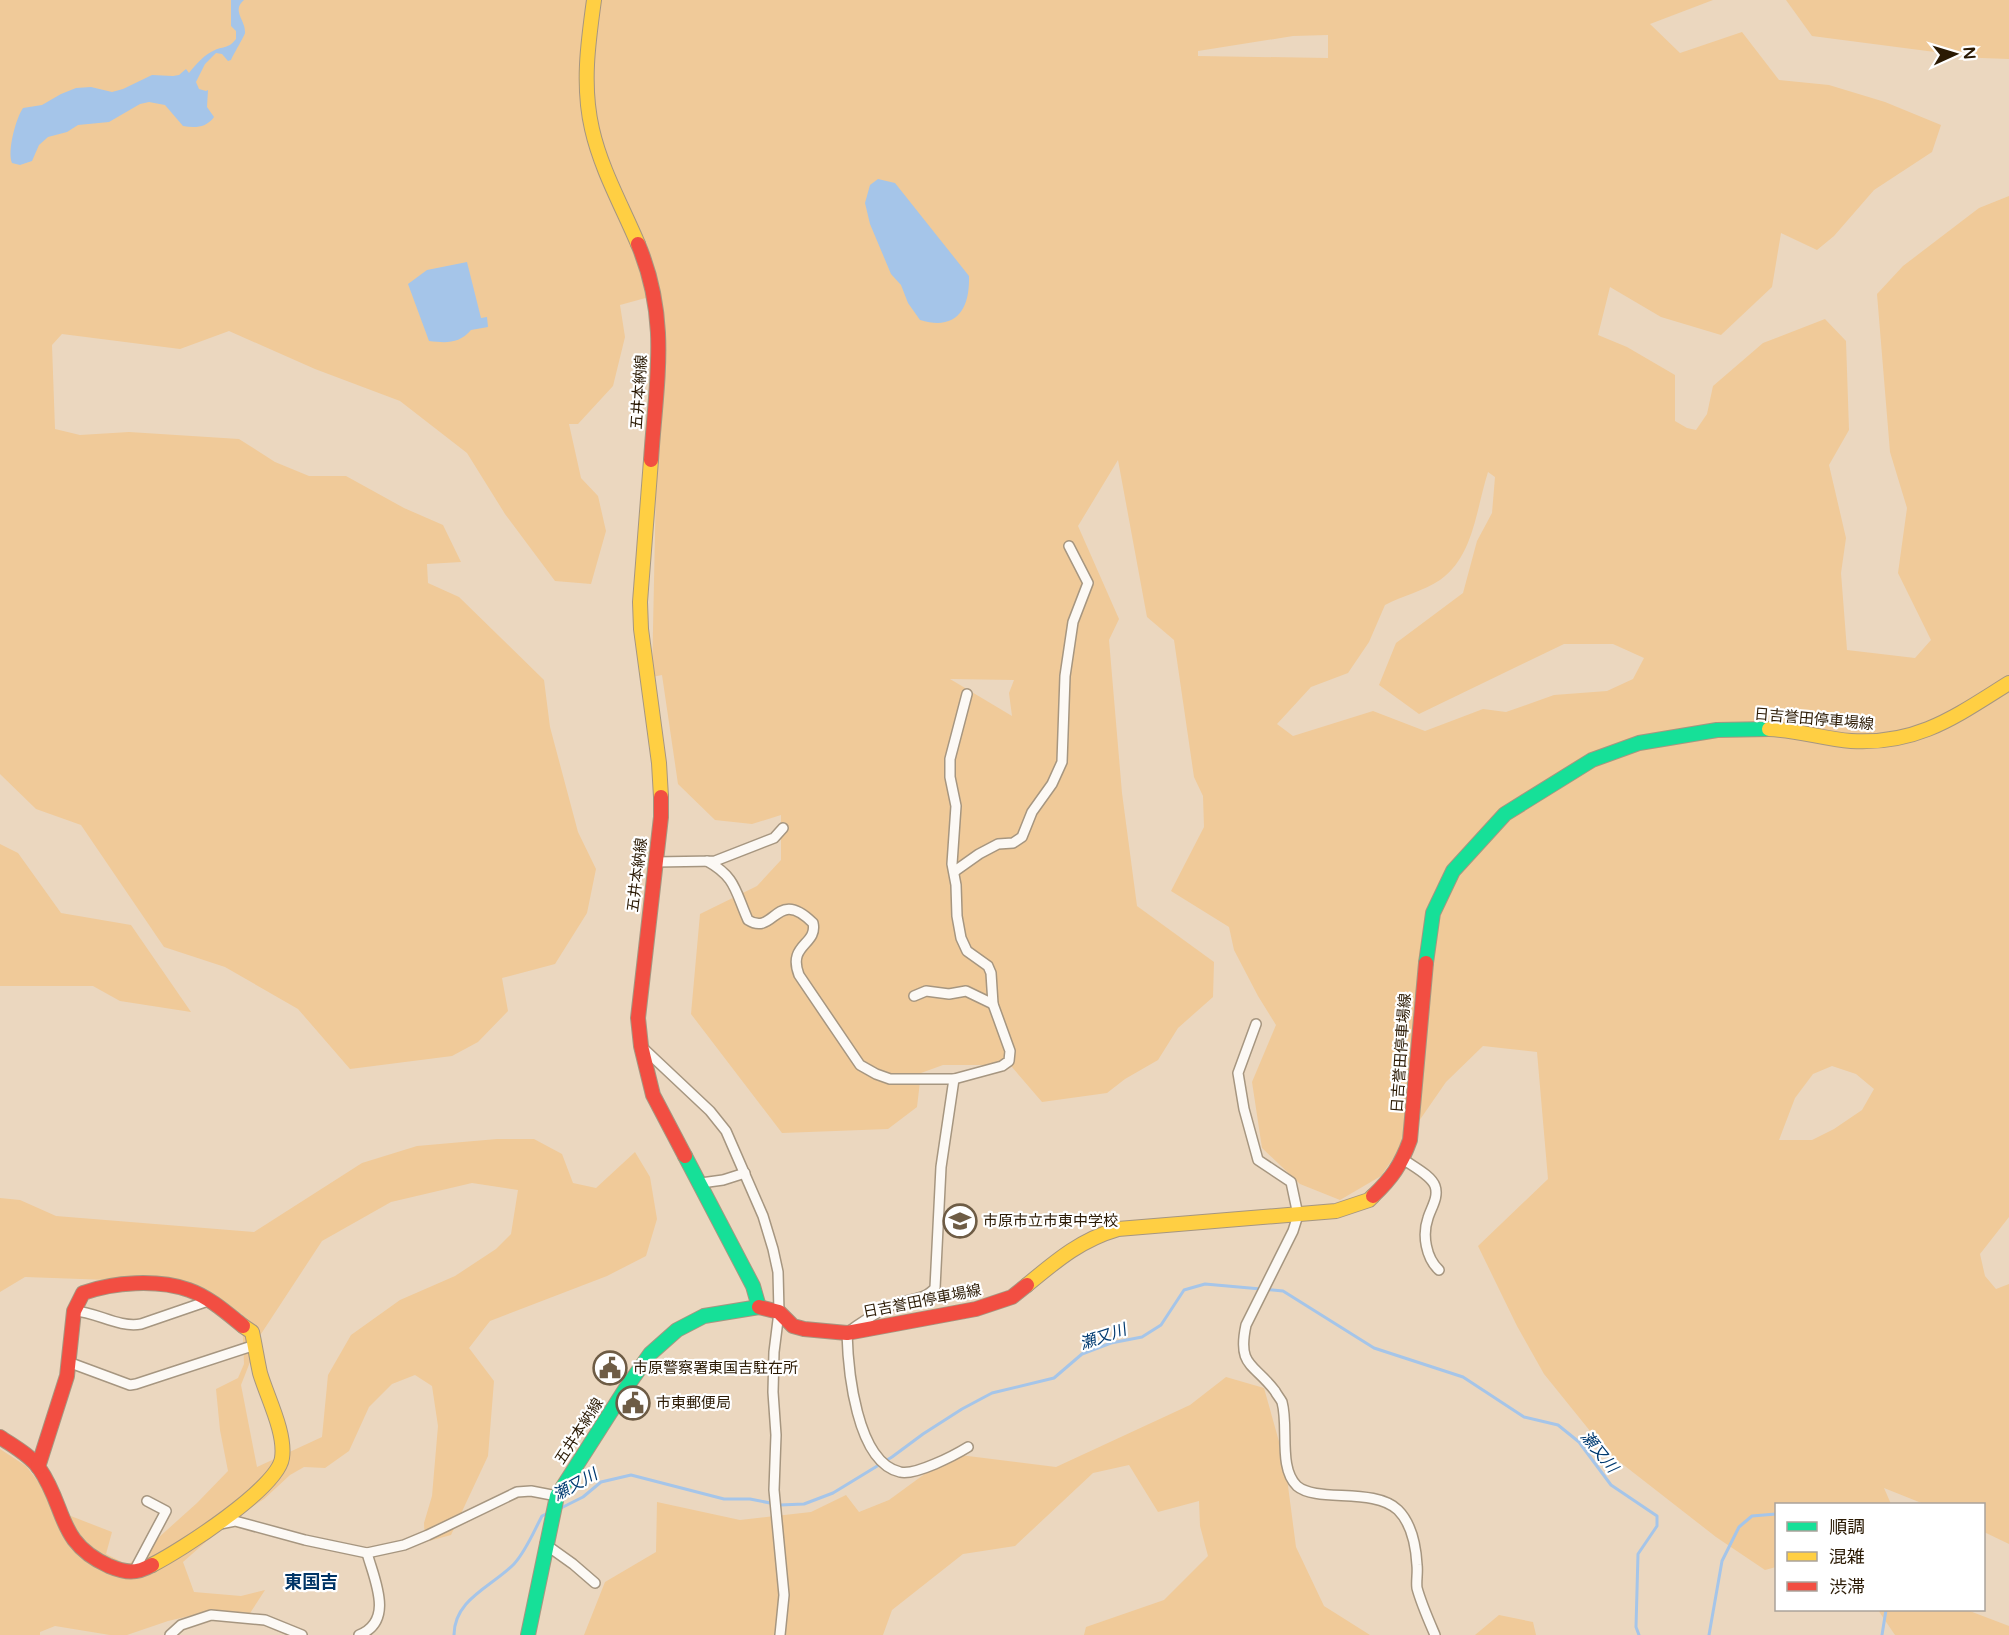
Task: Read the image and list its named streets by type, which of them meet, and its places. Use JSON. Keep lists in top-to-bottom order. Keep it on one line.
{"streets":{"main road":["五井本納線","日吉誉田停車場線"]},"crossings":[["五井本納線","日吉誉田停車場線"]],"districts":["東国吉"],"water":["瀬又川"],"places":{"school or university":["市原市立市東中学校"],"public building":["市原警察署東国吉駐在所","市東郵便局"]},"legend":["順調","混雑","渋滞"],"north":"right"}
